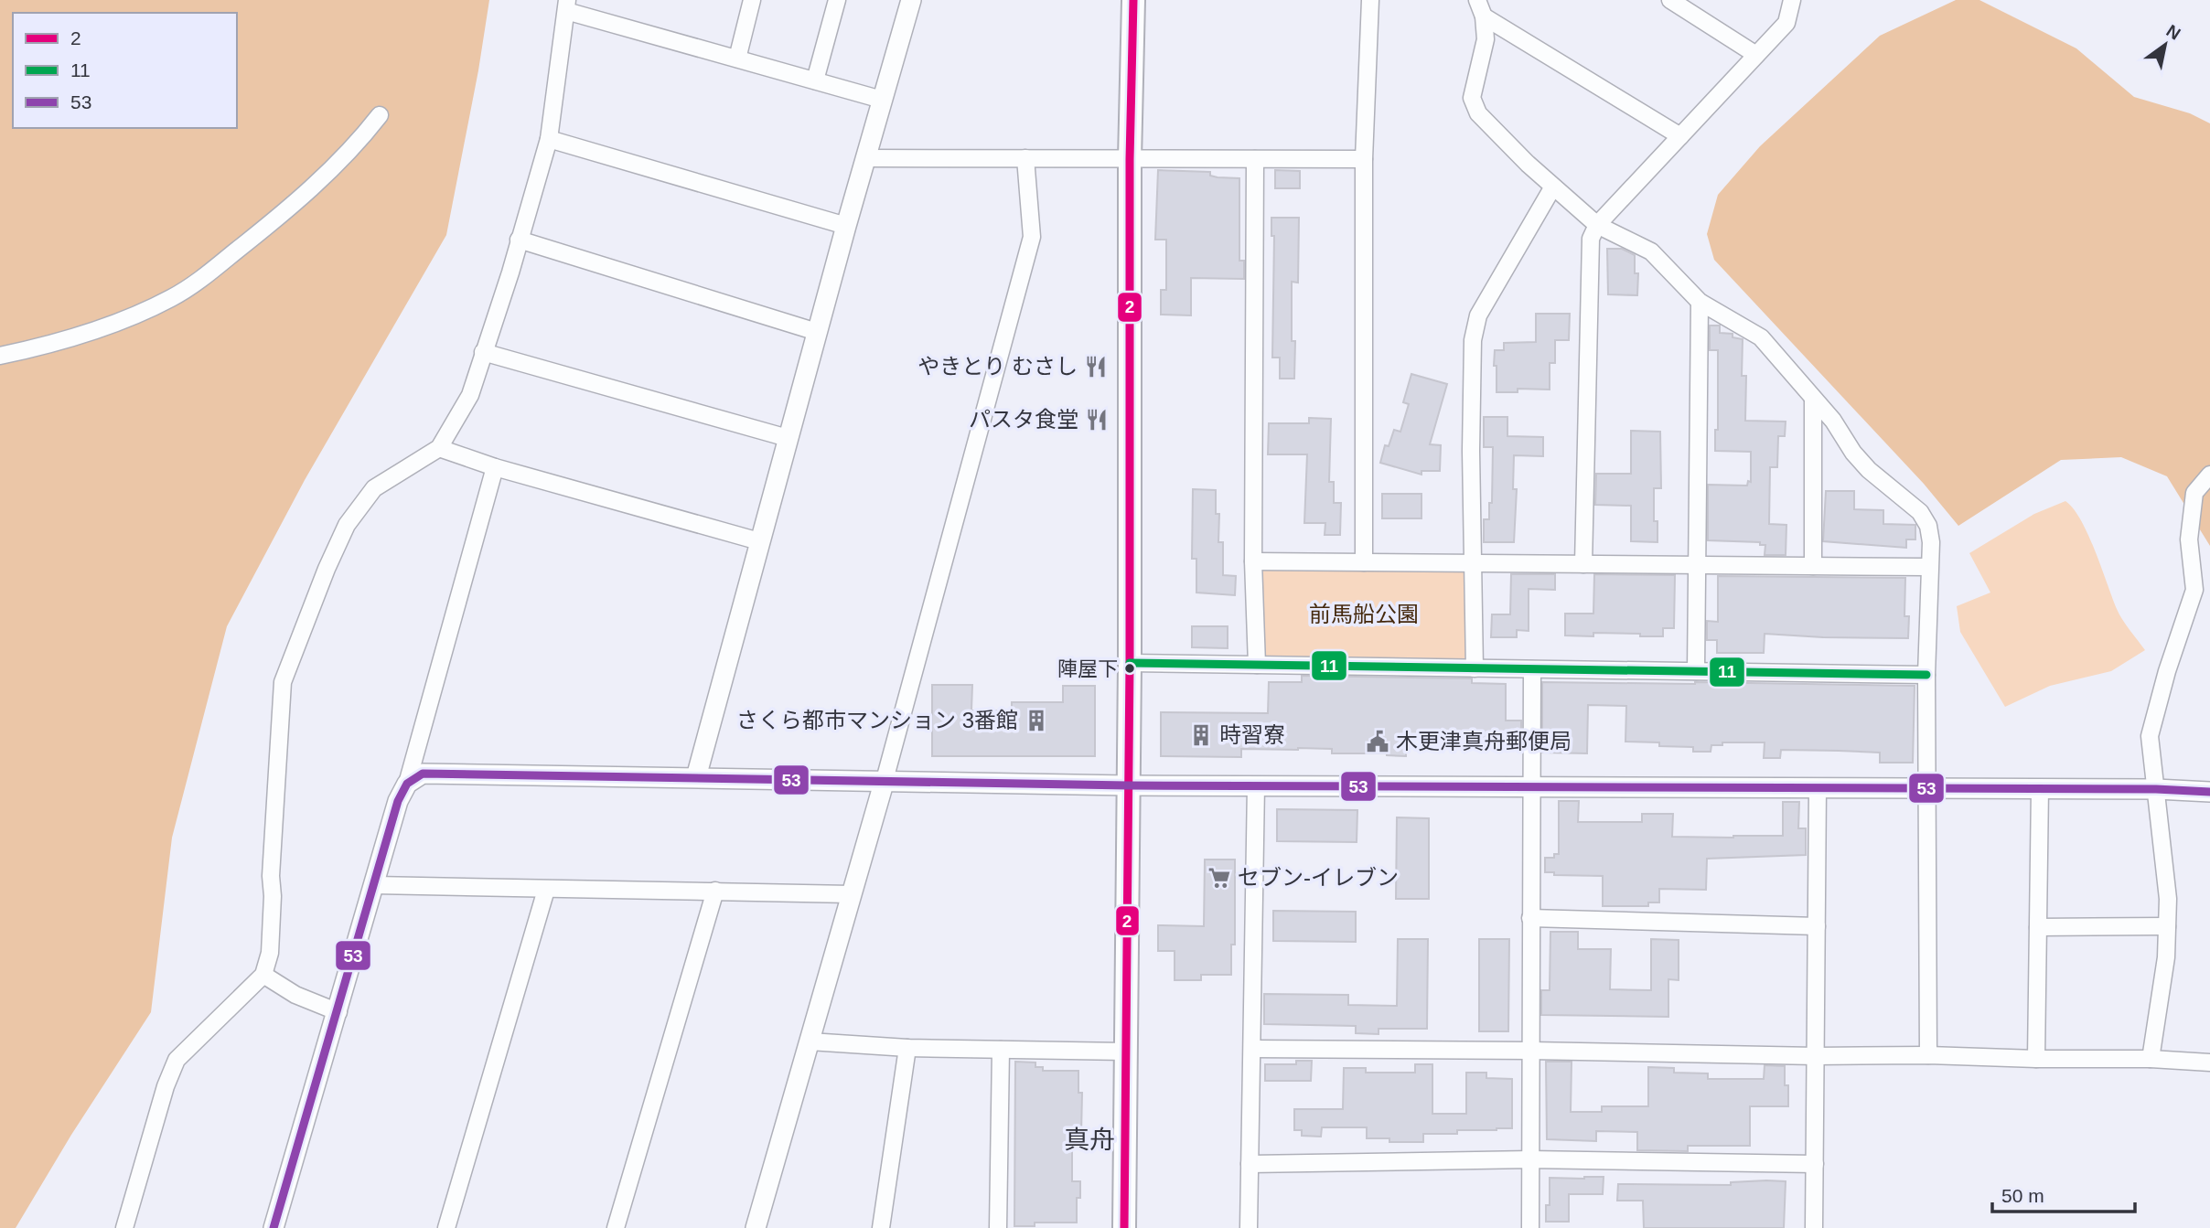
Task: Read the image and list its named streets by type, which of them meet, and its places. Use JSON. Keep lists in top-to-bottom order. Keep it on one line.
{"districts":["真舟"],"parks":["前馬船公園"],"places":{"restaurant":["やきとり むさし","パスタ食堂"],"other":["陣屋下"],"building":["さくら都市マンション 3番館","時習寮"],"public building":["木更津真舟郵便局"],"supermarket":["セブン-イレブン"]},"lines":["transit line 2","transit line 11","transit line 53"],"legend":["2","11","53"],"scale_bar":"50 m","north":"top right"}
